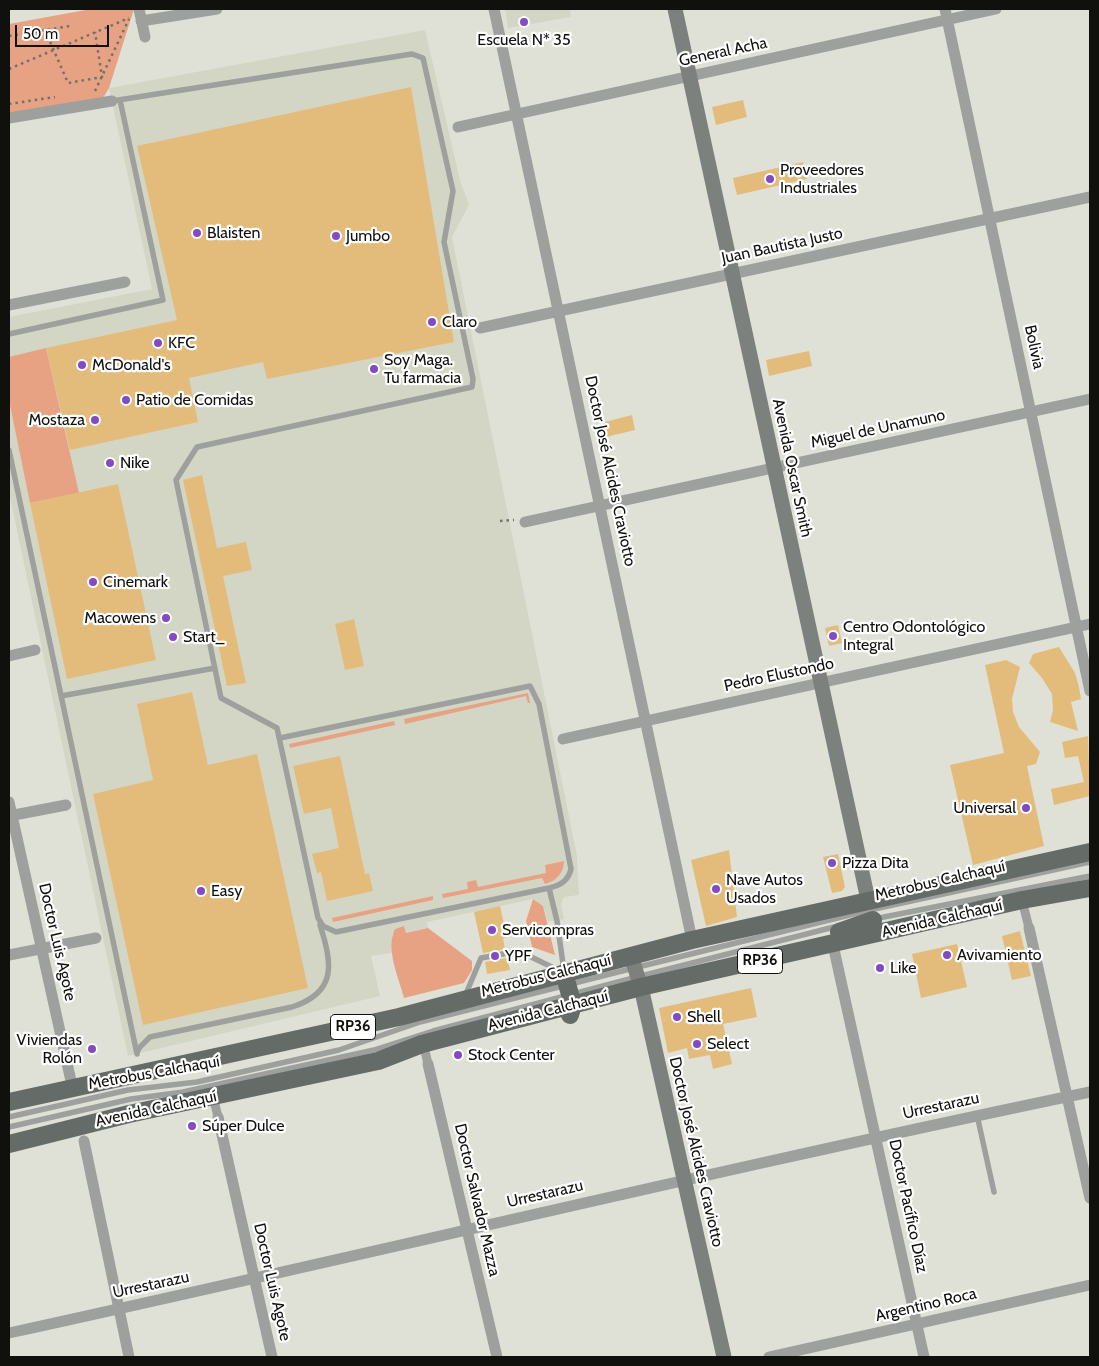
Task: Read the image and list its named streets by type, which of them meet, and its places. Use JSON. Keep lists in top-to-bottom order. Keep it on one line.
{"streets":{"main road":["Avenida Oscar Smith","Doctor José Alcides Craviotto","Avenida Calchaquí","RP36"],"street":["General Acha","Juan Bautista Justo","Bolivia","Miguel de Unamuno","Pedro Elustondo","Doctor Luis Agote","Urrestarazu","Doctor Salvador Mazza","Doctor Pacífico Díaz","Argentino Roca"],"lane":["Metrobus Calchaquí"]},"crossings":[["General Acha","Bolivia"],["General Acha","Avenida Oscar Smith"],["General Acha","Doctor José Alcides Craviotto"],["Juan Bautista Justo","Bolivia"],["Juan Bautista Justo","Avenida Oscar Smith"],["Juan Bautista Justo","Doctor José Alcides Craviotto"],["Bolivia","Miguel de Unamuno"],["Bolivia","Pedro Elustondo"],["Miguel de Unamuno","Avenida Oscar Smith"],["Miguel de Unamuno","Doctor José Alcides Craviotto"],["Avenida Oscar Smith","Pedro Elustondo"],["Avenida Oscar Smith","Metrobus Calchaquí"],["Avenida Oscar Smith","Avenida Calchaquí"],["Doctor José Alcides Craviotto","Pedro Elustondo"],["Doctor José Alcides Craviotto","Metrobus Calchaquí"],["Doctor José Alcides Craviotto","Avenida Calchaquí"],["Doctor José Alcides Craviotto","Urrestarazu"],["Metrobus Calchaquí","Avenida Calchaquí"],["Avenida Calchaquí","Doctor Luis Agote"],["Avenida Calchaquí","Doctor Pacífico Díaz"],["Doctor Luis Agote","Urrestarazu"],["Urrestarazu","Doctor Salvador Mazza"],["Urrestarazu","Doctor Pacífico Díaz"],["Doctor Pacífico Díaz","Argentino Roca"]],"places":["Escuela N* 35","Proveedores Industriales","Blaisten","Jumbo","Claro","KFC","McDonald's","Soy Maga. Tu farmacia","Patio de Comidas","Mostaza","Nike","Cinemark","Macowens","Centro Odontológico Integral","Start_","Universal","Pizza Dita","Nave Autos Usados","Easy","Servicompras","Avivamiento","YPF","Like","Shell","Select","Viviendas Rolón","Stock Center","Súper Dulce"],"scale_bar":"50 m"}
